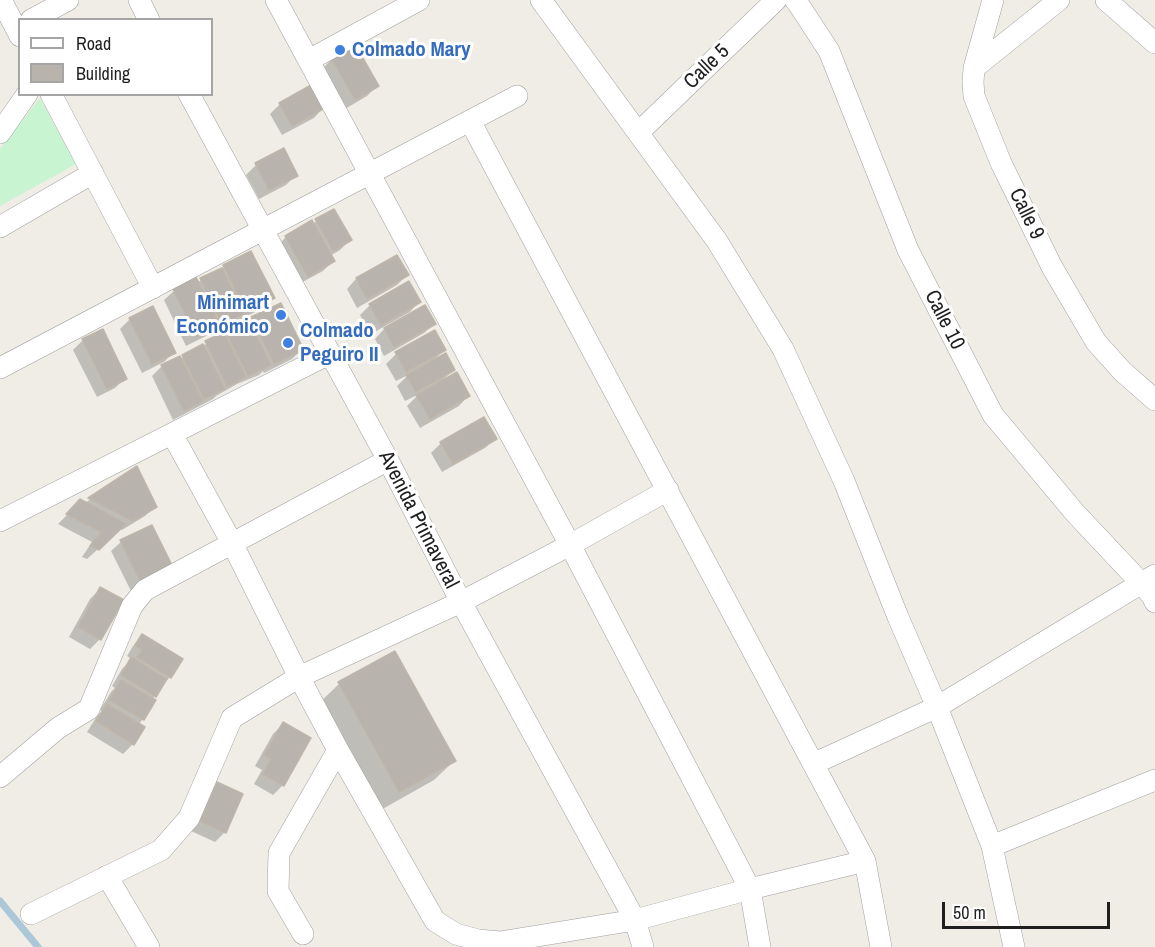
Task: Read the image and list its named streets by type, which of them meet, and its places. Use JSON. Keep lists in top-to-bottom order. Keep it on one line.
{"streets":{"street":["Calle 5","Calle 9","Calle 10","Avenida Primaveral"]},"places":["Colmado Mary","Minimart Económico","Colmado Peguiro II"],"legend":["Road","Building"],"scale_bar":"50 m"}
